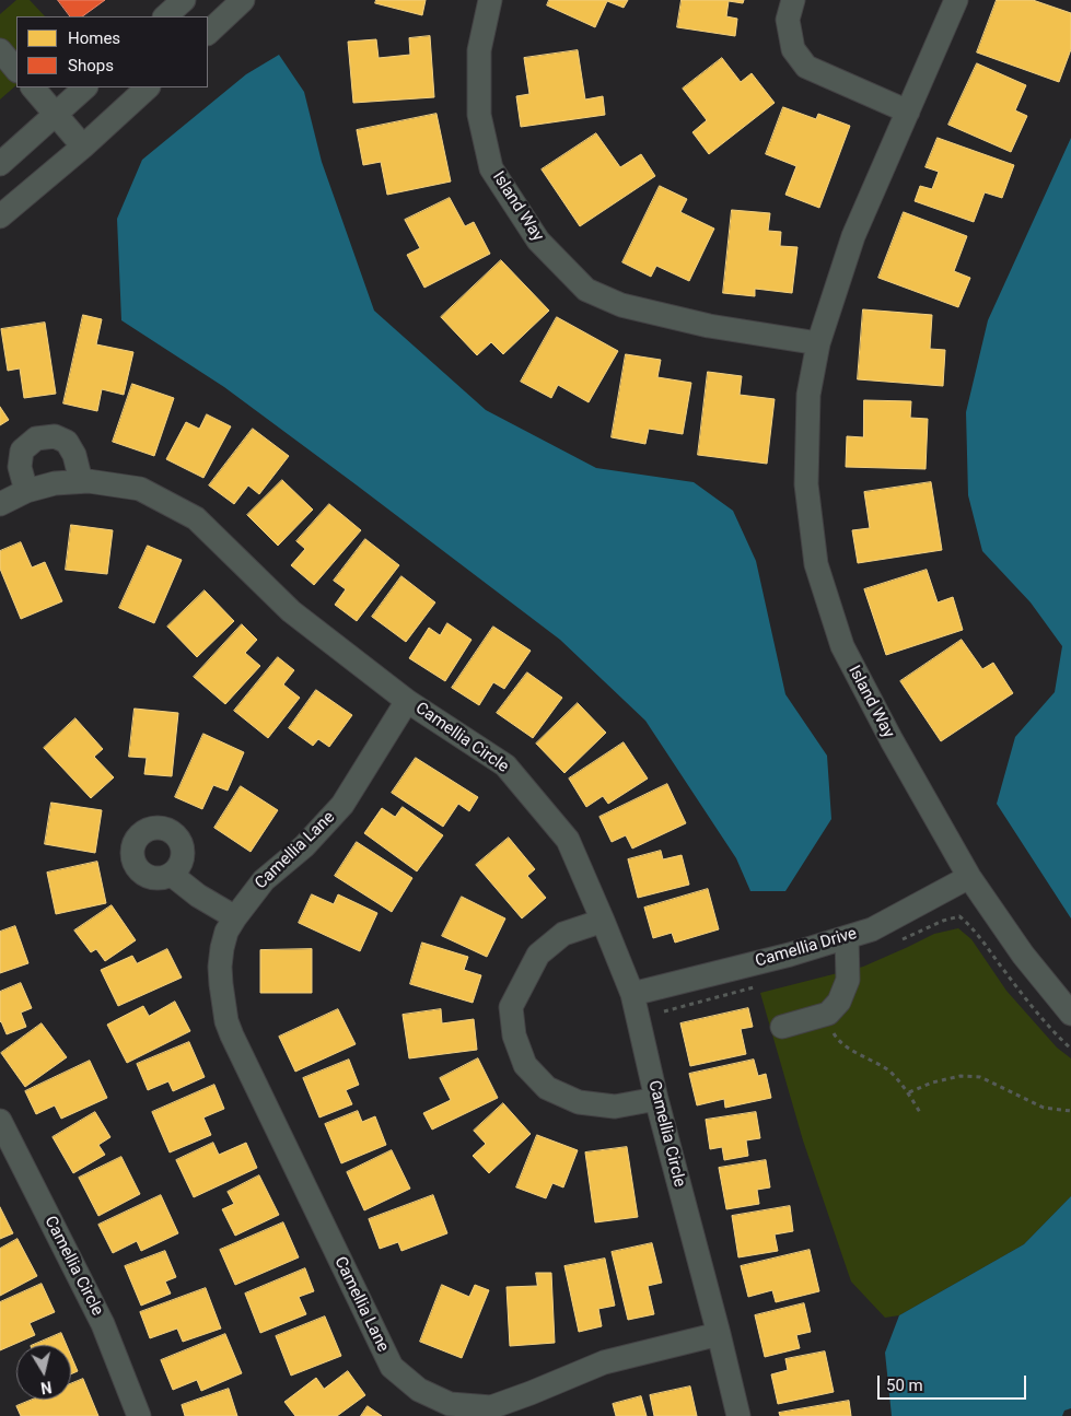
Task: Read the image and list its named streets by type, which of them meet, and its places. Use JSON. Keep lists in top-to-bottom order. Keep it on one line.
{"streets":{"street":["Island Way","Camellia Circle","Camellia Lane","Camellia Drive"]},"crossings":[["Island Way","Camellia Drive"],["Camellia Circle","Camellia Lane"],["Camellia Circle","Camellia Drive"]],"legend":["Homes","Shops"],"scale_bar":"50 m","north":"bottom"}
